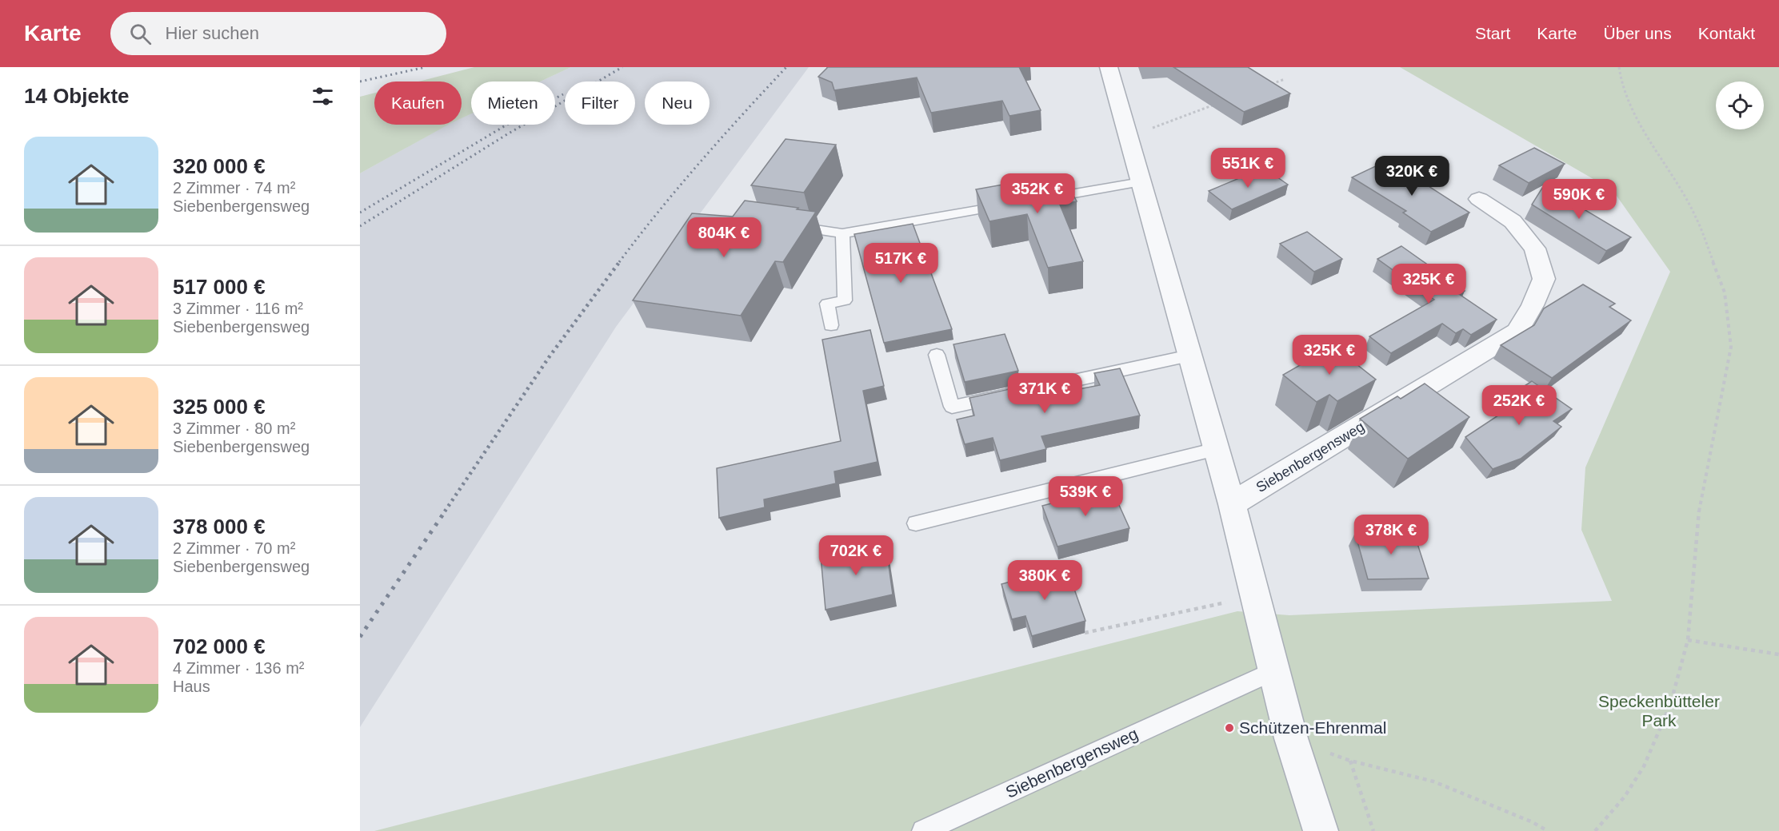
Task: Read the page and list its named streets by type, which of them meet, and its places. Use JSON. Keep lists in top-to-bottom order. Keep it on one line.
{"streets":{"street":["Siebenbergensweg"]},"parks":["Speckenbütteler Park"],"places":["Schützen-Ehrenmal"],"page":{"header":"Karte","search":"Hier suchen","nav":["Start","Karte","Über uns","Kontakt"],"heading":"14 Objekte","chip":["Kaufen","Mieten","Filter","Neu"],"list":[{"name":"320 000 €","note":"2 Zimmer · 74 m² · Siebenbergensweg"},{"name":"517 000 €","note":"3 Zimmer · 116 m² · Siebenbergensweg"},{"name":"325 000 €","note":"3 Zimmer · 80 m² · Siebenbergensweg"},{"name":"378 000 €","note":"2 Zimmer · 70 m² · Siebenbergensweg"},{"name":"702 000 €","note":"4 Zimmer · 136 m² · Haus"}],"price":["551K €","320K €","352K €","590K €","804K €","517K €","325K €","325K €","371K €","252K €","539K €","378K €","702K €","380K €"]}}
